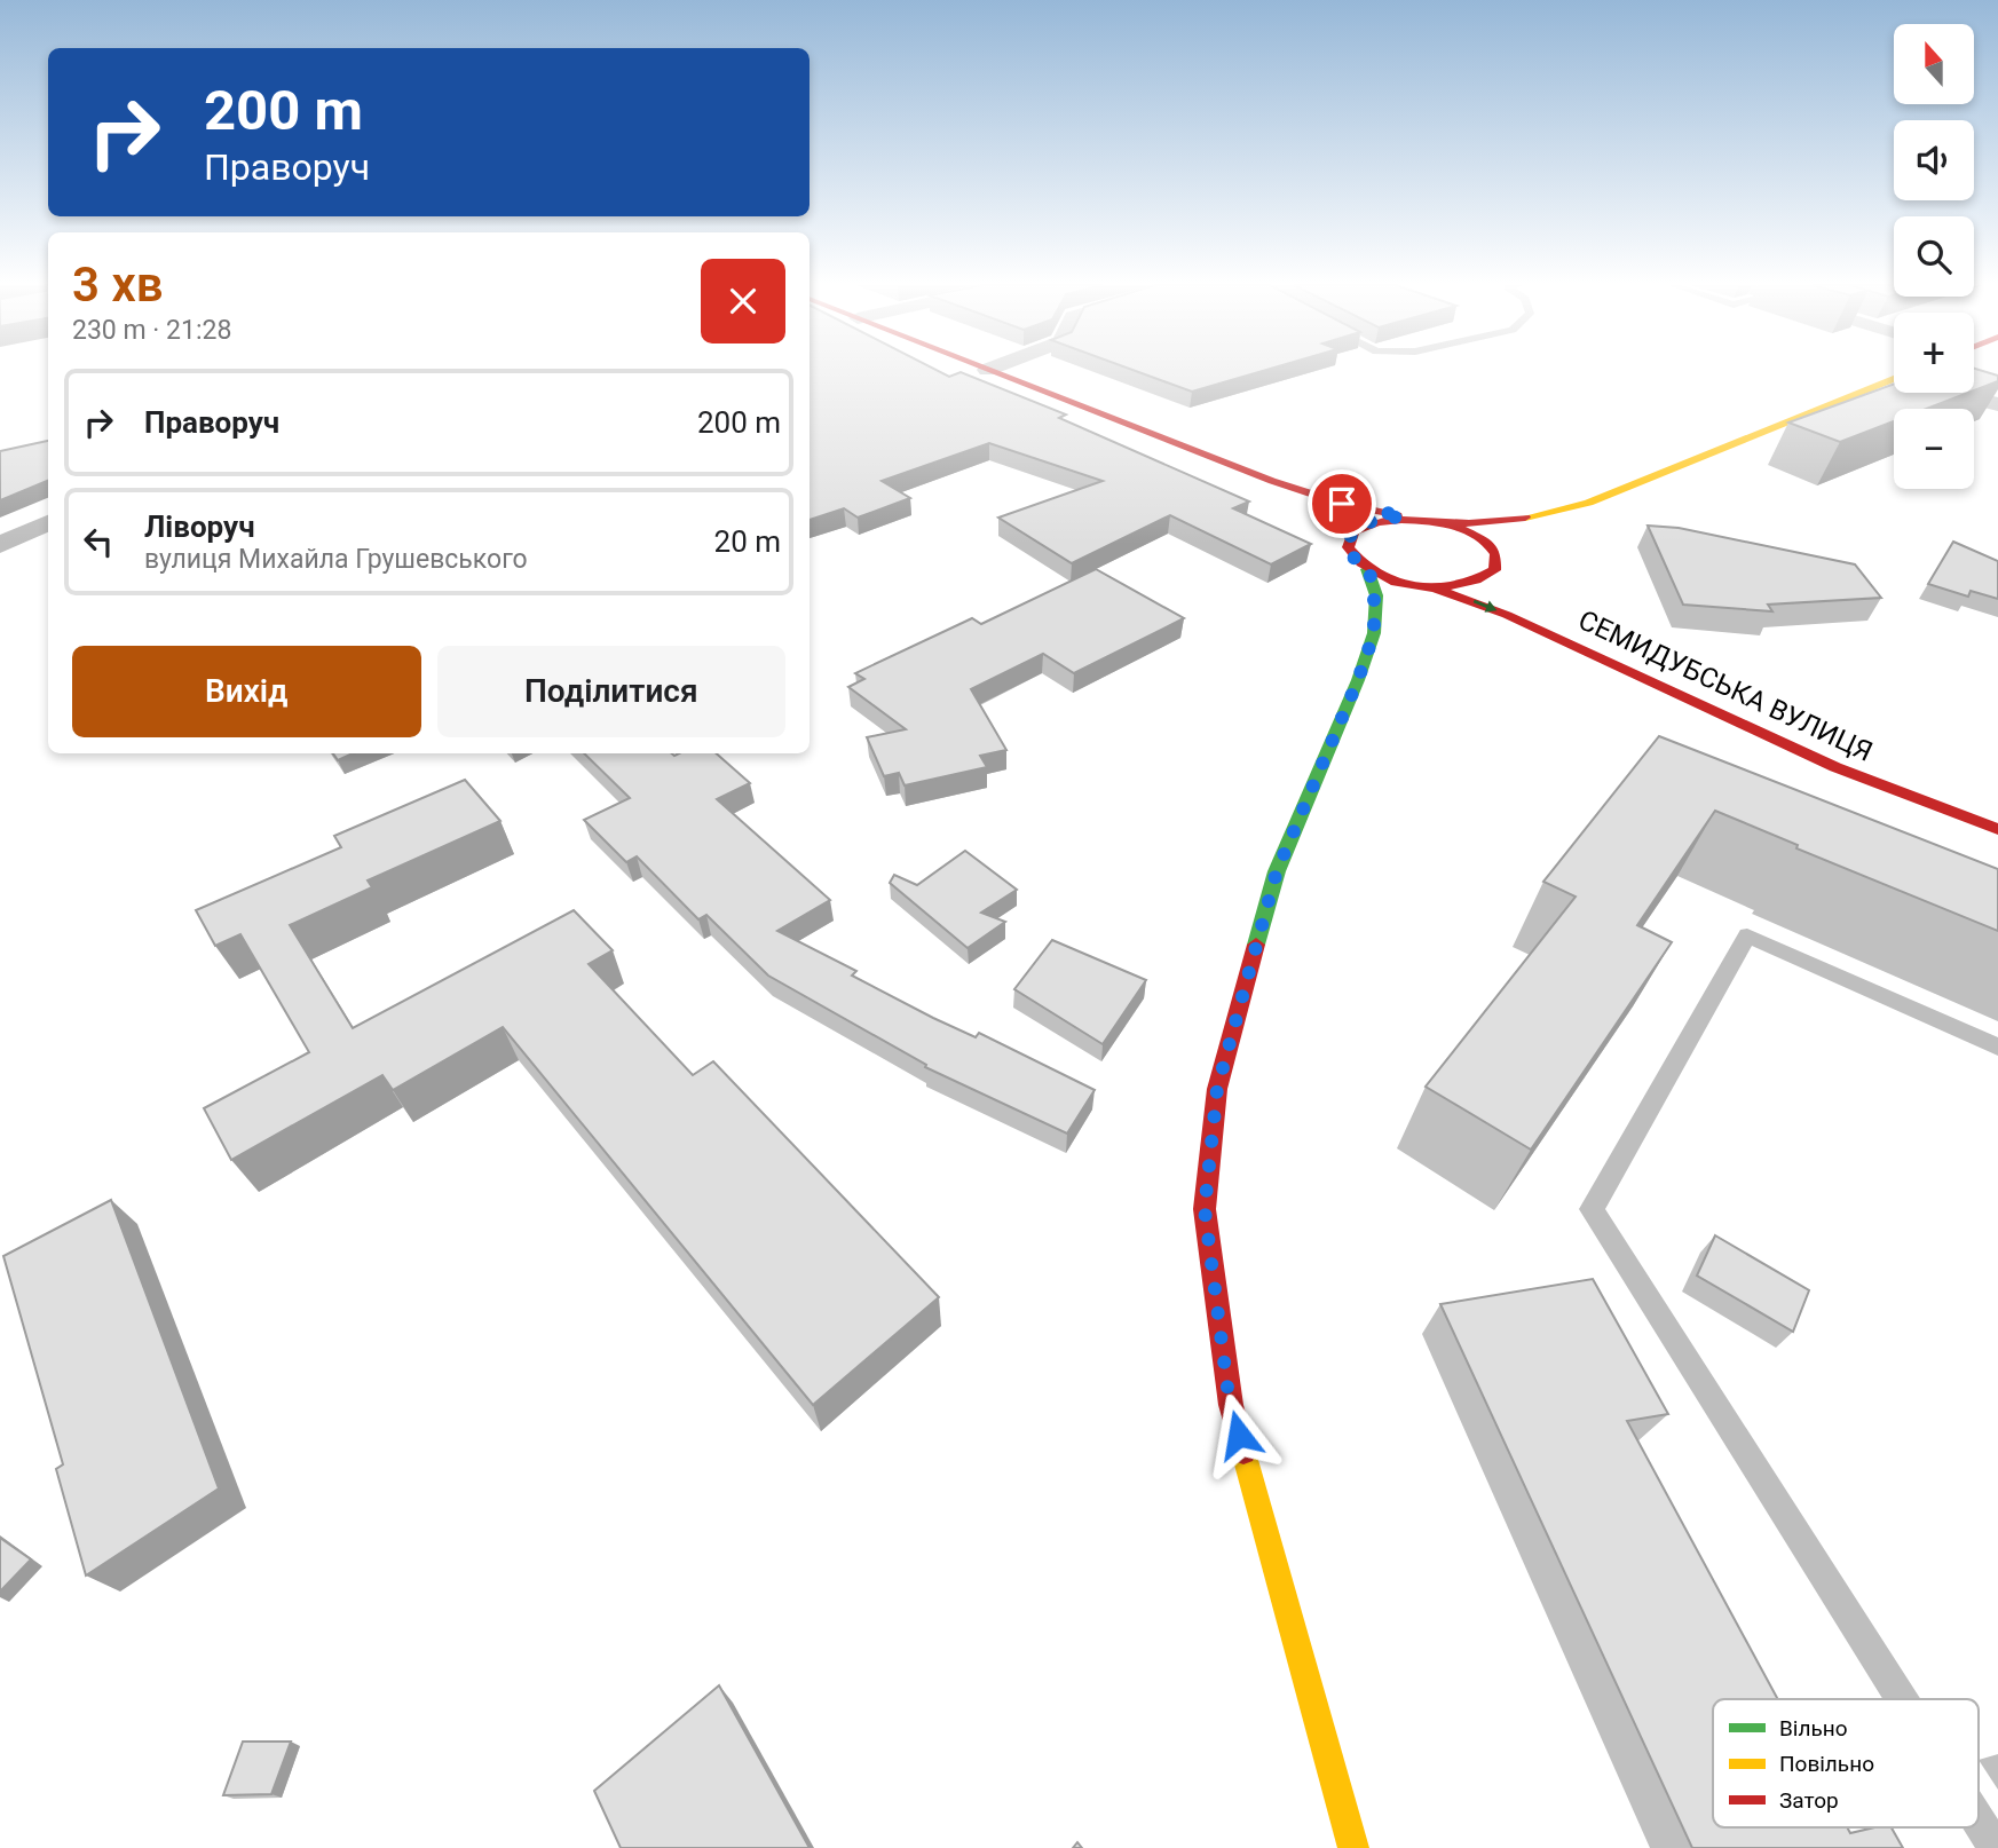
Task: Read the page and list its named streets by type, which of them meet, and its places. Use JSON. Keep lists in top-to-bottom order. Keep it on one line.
{"streets":{"main road":["СЕМИДУБСЬКА ВУЛИЦЯ"]},"legend":["Вільно","Повільно","Затор"],"north":"top","page":{"map_buttons":["+","−"],"turn":["200 m","Праворуч"],"heading":["3 хв","230 m · 21:28"],"list":[{"name":"Праворуч","value":"200 m"},{"name":"Ліворуч","note":"вулиця Михайла Грушевського","value":"20 m"}],"buttons":["Вихід","Поділитися"]}}
